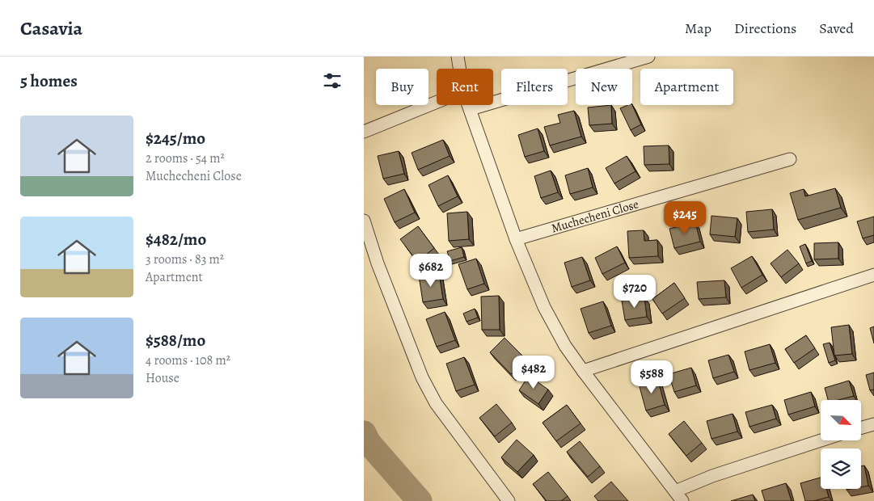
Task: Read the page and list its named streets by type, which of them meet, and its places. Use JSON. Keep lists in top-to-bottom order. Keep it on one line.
{"streets":{"street":["Muchecheni Close"]},"north":"bottom right","page":{"header":"Casavia","nav":["Map","Directions","Saved"],"heading":"5 homes","chip":["Buy","Rent","Filters","New","Apartment"],"list":[{"name":"$245/mo","note":"2 rooms · 54 m² · Muchecheni Close"},{"name":"$482/mo","note":"3 rooms · 83 m² · Apartment"},{"name":"$588/mo","note":"4 rooms · 108 m² · House"}],"price":["$245","$682","$720","$482","$588"]}}
